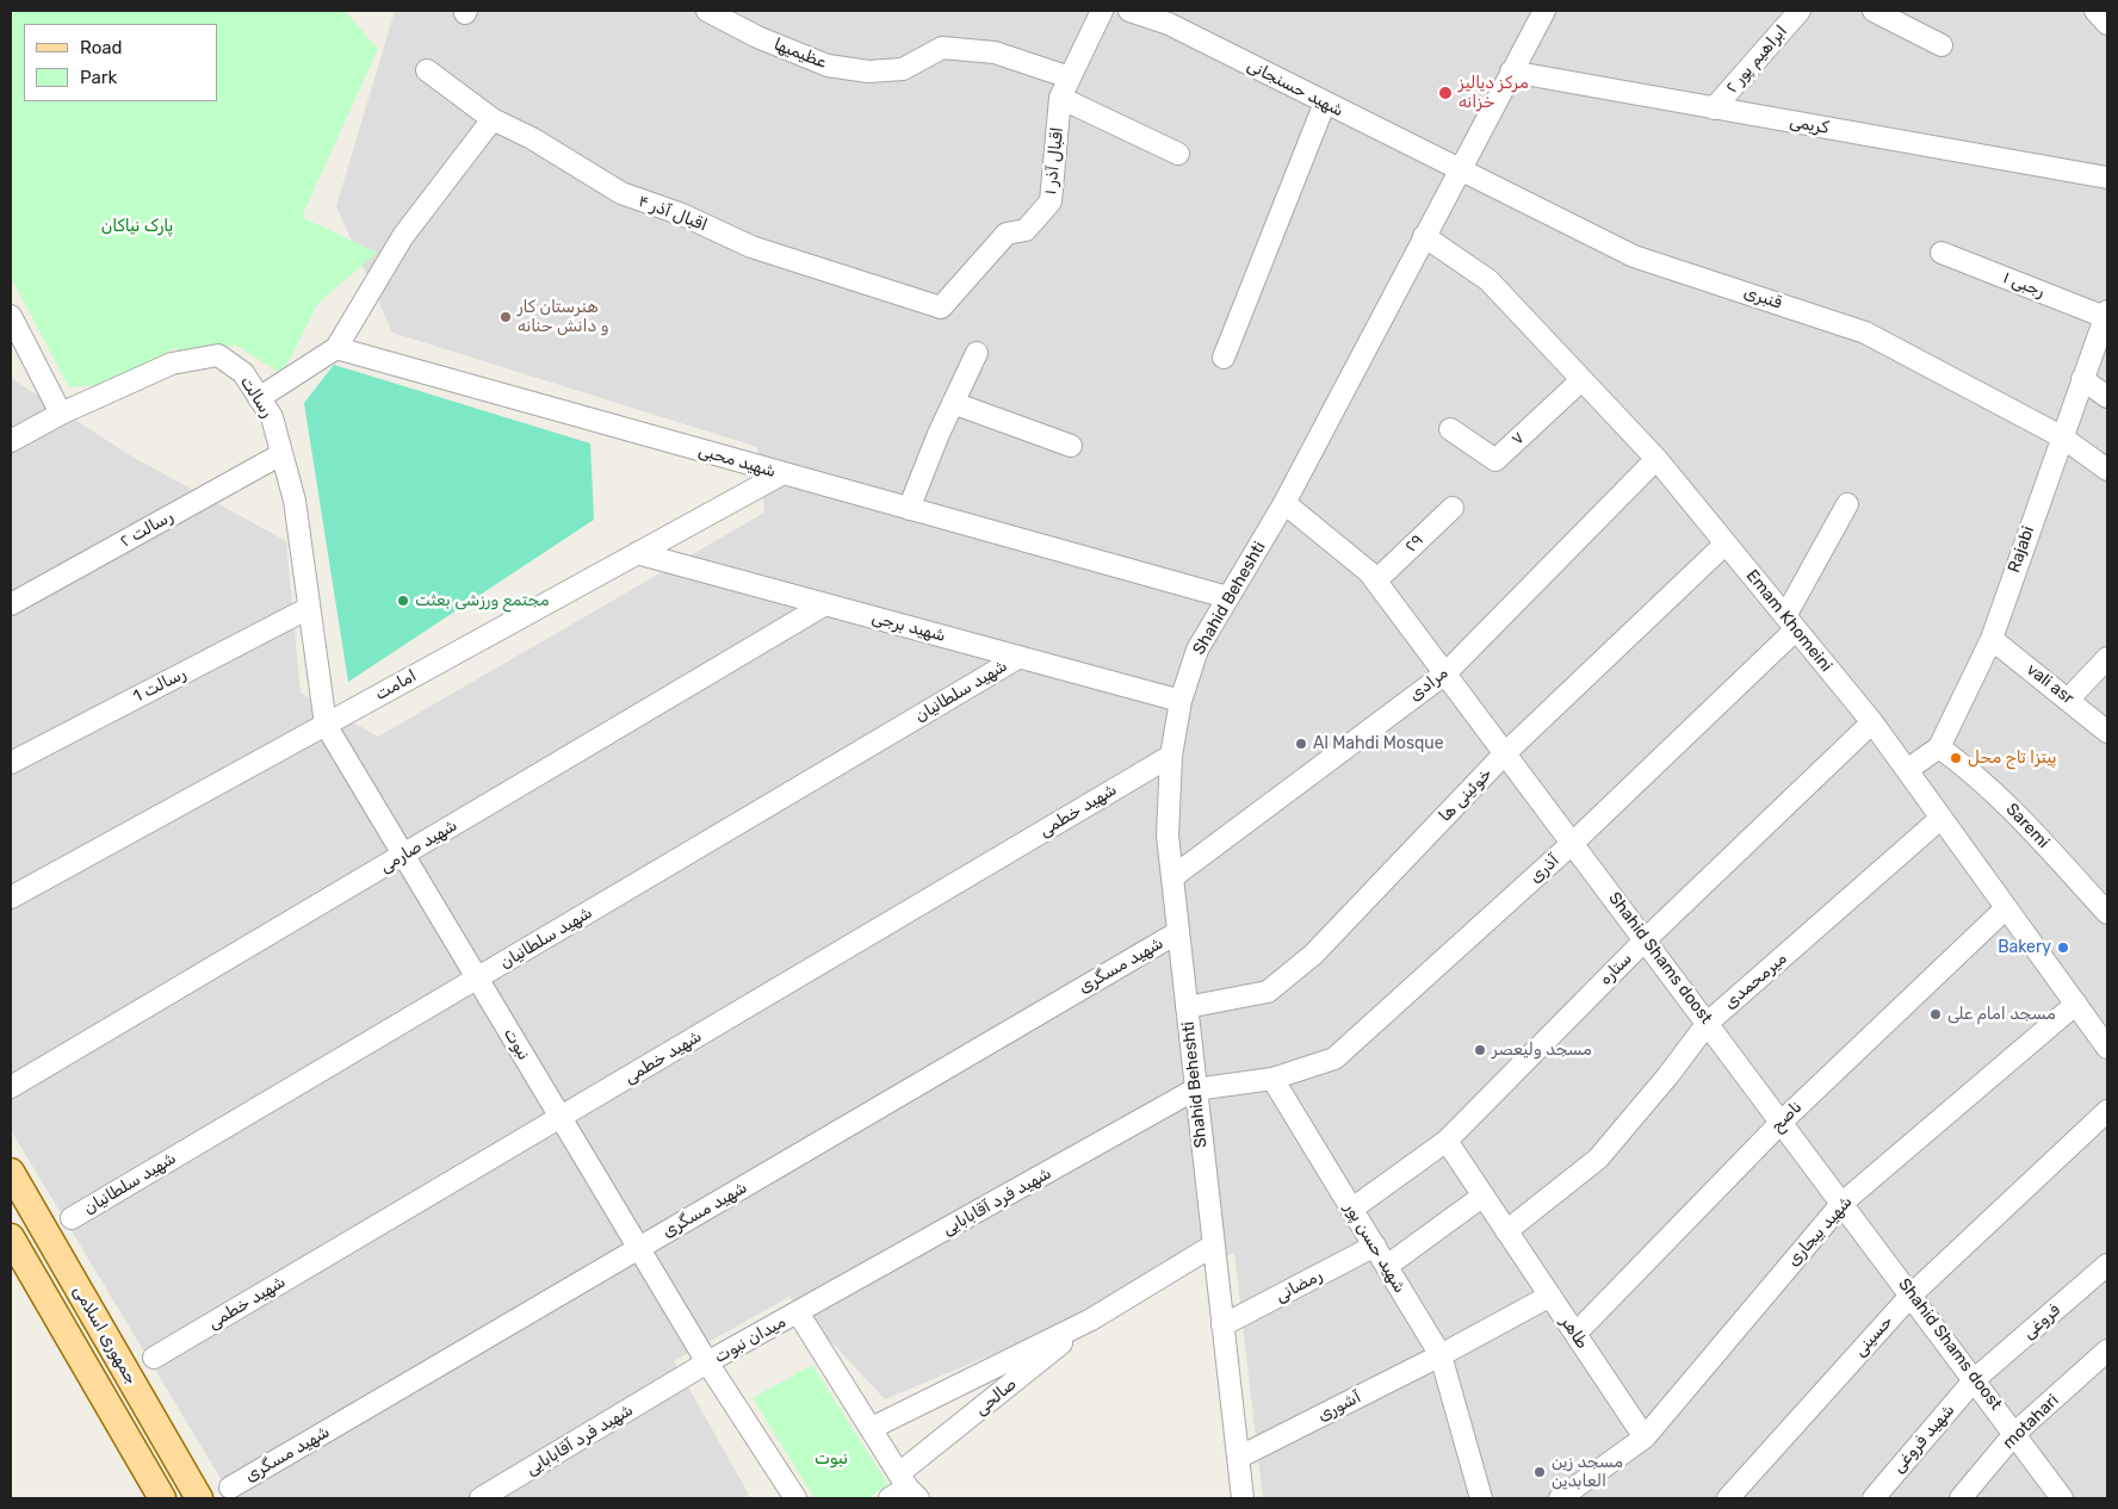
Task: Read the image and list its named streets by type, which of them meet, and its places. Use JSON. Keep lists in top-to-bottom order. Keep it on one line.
{"streets":{"main road":["جمهوری اسلامی"],"street":["عظیمیها","ابراهیم پور ۲","شهید حسنجانی","کریمی","اقبال آذر ۱","اقبال آذر ۴","رجبی ۱","قنبری","رسالت","۷","شهید محبی","رسالت ۲","۲۹","Rajabi","Shahid Beheshti","Emam Khomeini","شهید برجی","مرادی","vali asr","رسالت 1","امامت","شهید سلطانیان","خوئینی ها","شهید خطمی","Saremi","شهید صارمی","آذری","Shahid Shams doost","شهید مسگری","ستاره","میرمحمدی","نبوت","ناصح","شهید فرد آقابابایی","شهید بیجاری","شهید حسن پور","رمضانی","فروغی","طاهر","حسینی","میدان نبوت","صالحی","آشوری","motahari","شهید فروغی"]},"crossings":[["عظیمیها","اقبال آذر ۱"],["ابراهیم پور ۲","کریمی"],["شهید حسنجانی","قنبری"],["شهید حسنجانی","Shahid Beheshti"],["کریمی","Shahid Beheshti"],["اقبال آذر ۱","اقبال آذر ۴"],["رجبی ۱","Rajabi"],["قنبری","Rajabi"],["قنبری","Shahid Beheshti"],["رسالت","رسالت ۲"],["رسالت","رسالت 1"],["رسالت","امامت"],["رسالت","نبوت"],["۷","Emam Khomeini"],["شهید محبی","Shahid Beheshti"],["شهید محبی","امامت"],["۲۹","Shahid Shams doost"],["Rajabi","Emam Khomeini"],["Rajabi","vali asr"],["Rajabi","Saremi"],["Shahid Beheshti","Emam Khomeini"],["Shahid Beheshti","شهید برجی"],["Shahid Beheshti","مرادی"],["Shahid Beheshti","خوئینی ها"],["Shahid Beheshti","شهید خطمی"],["Shahid Beheshti","Shahid Shams doost"],["Shahid Beheshti","شهید مسگری"],["Shahid Beheshti","شهید فرد آقابابایی"],["Shahid Beheshti","رمضانی"],["Shahid Beheshti","صالحی"],["Shahid Beheshti","آشوری"],["Emam Khomeini","مرادی"],["Emam Khomeini","خوئینی ها"],["Emam Khomeini","آذری"],["Emam Khomeini","ستاره"],["Emam Khomeini","میرمحمدی"],["Emam Khomeini","ناصح"],["Emam Khomeini","شهید بیجاری"],["شهید برجی","امامت"],["شهید برجی","شهید سلطانیان"],["شهید برجی","شهید صارمی"],["مرادی","Shahid Shams doost"],["امامت","نبوت"],["شهید سلطانیان","نبوت"],["خوئینی ها","Shahid Shams doost"],["شهید خطمی","نبوت"],["شهید صارمی","نبوت"],["آذری","Shahid Shams doost"],["آذری","شهید حسن پور"],["Shahid Shams doost","ستاره"],["Shahid Shams doost","میرمحمدی"],["Shahid Shams doost","ناصح"],["Shahid Shams doost","شهید بیجاری"],["Shahid Shams doost","فروغی"],["Shahid Shams doost","حسینی"],["Shahid Shams doost","motahari"],["Shahid Shams doost","شهید فروغی"],["شهید مسگری","نبوت"],["ستاره","شهید حسن پور"],["ستاره","طاهر"],["میرمحمدی","طاهر"],["نبوت","شهید فرد آقابابایی"],["نبوت","میدان نبوت"],["ناصح","طاهر"],["شهید فرد آقابابایی","میدان نبوت"],["شهید بیجاری","طاهر"],["شهید حسن پور","رمضانی"],["شهید حسن پور","آشوری"],["فروغی","شهید فروغی"],["طاهر","آشوری"],["میدان نبوت","صالحی"]],"parks":["پارک نیاکان","نبوت"],"places":["مرکز دیالیز خزانه","هنرستان کار و دانش حنانه","مجتمع ورزشی بعثت","Al Mahdi Mosque","پیتزا تاج محل","Bakery","مسجد امام علی","مسجد ولیعصر","مسجد زین العابدین"],"legend":["Road","Park"]}
